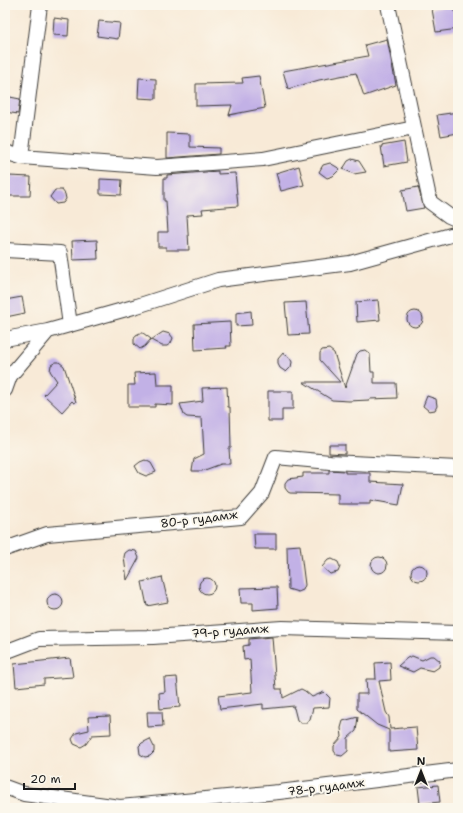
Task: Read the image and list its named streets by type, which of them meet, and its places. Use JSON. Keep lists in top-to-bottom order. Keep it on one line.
{"streets":{"street":["80-р гудамж","79-р гудамж","78-р гудамж"]},"scale_bar":"20 m","north":"top"}
